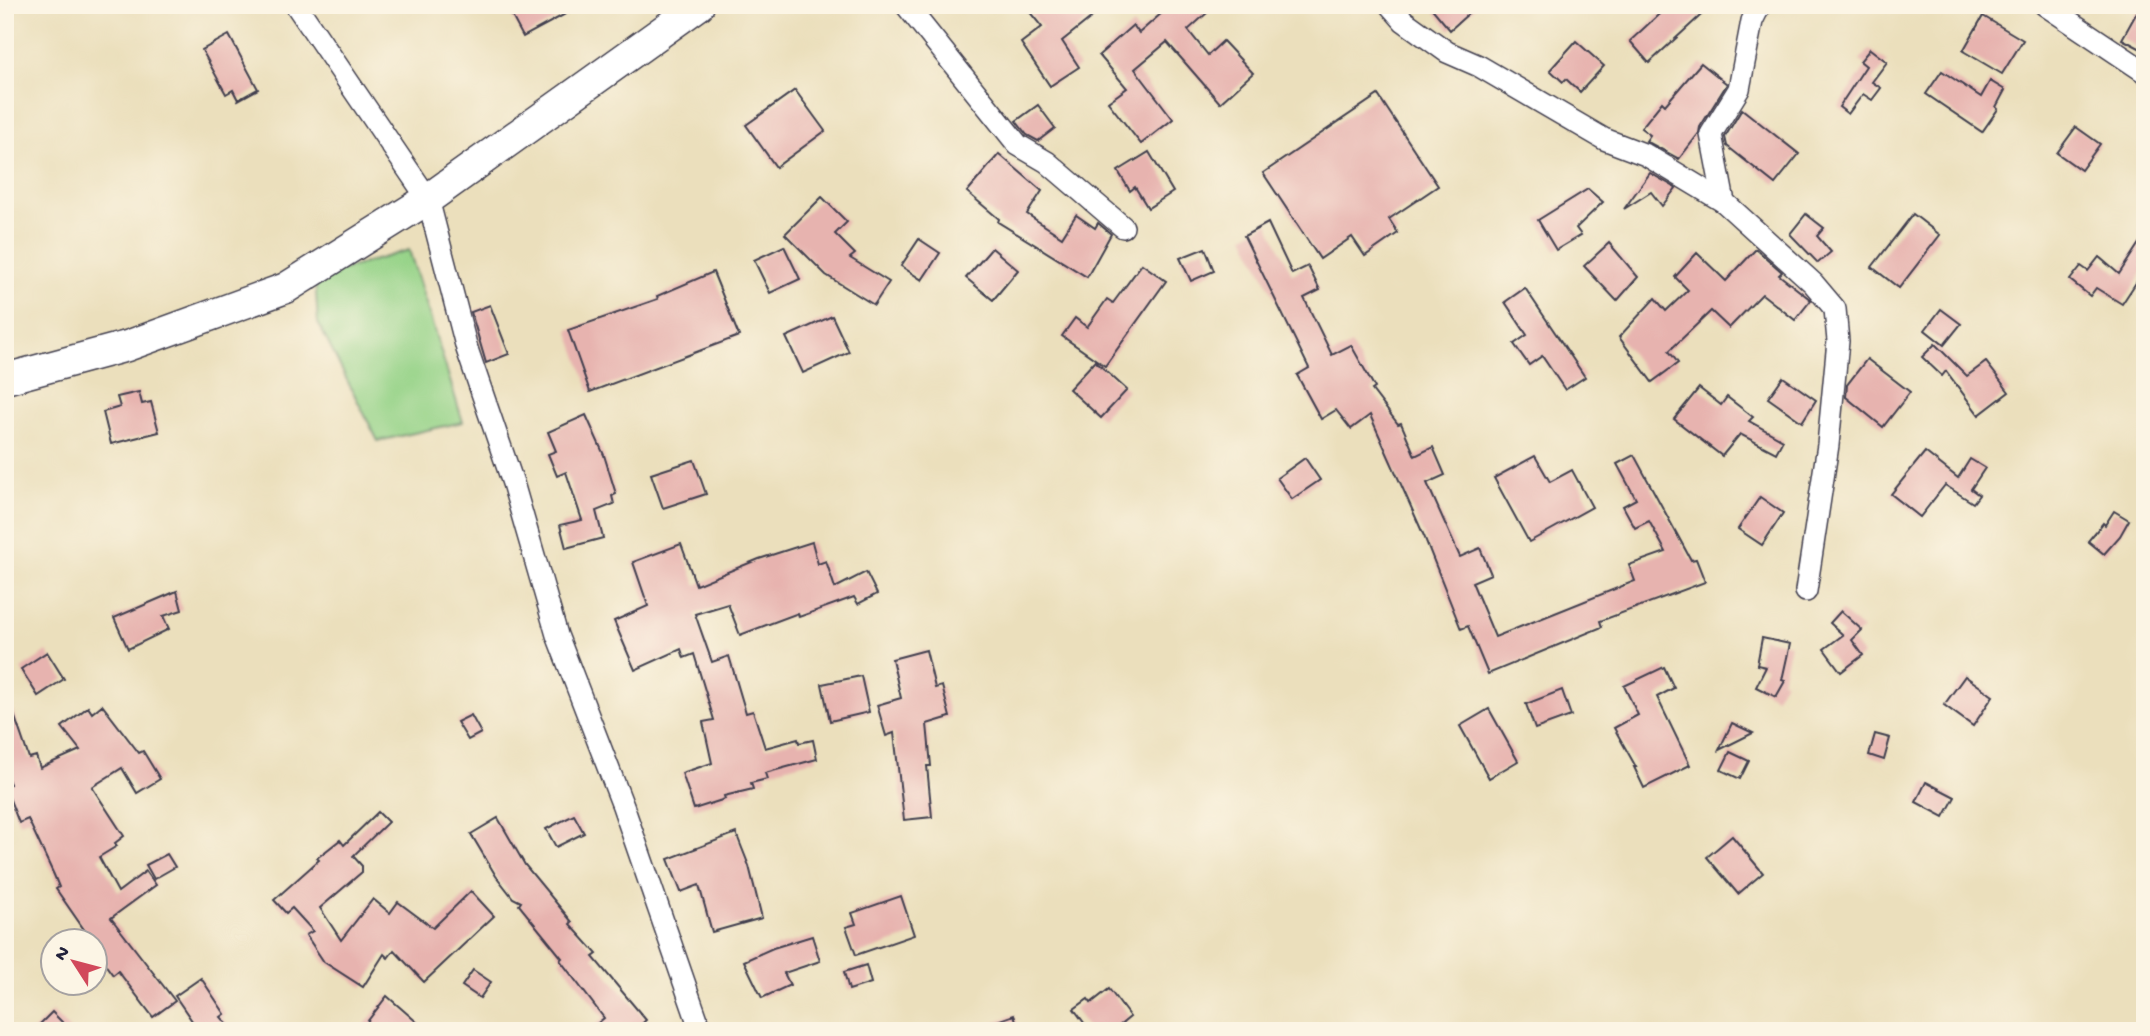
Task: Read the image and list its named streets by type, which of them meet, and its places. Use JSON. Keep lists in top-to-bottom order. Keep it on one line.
{"north":"top left"}
